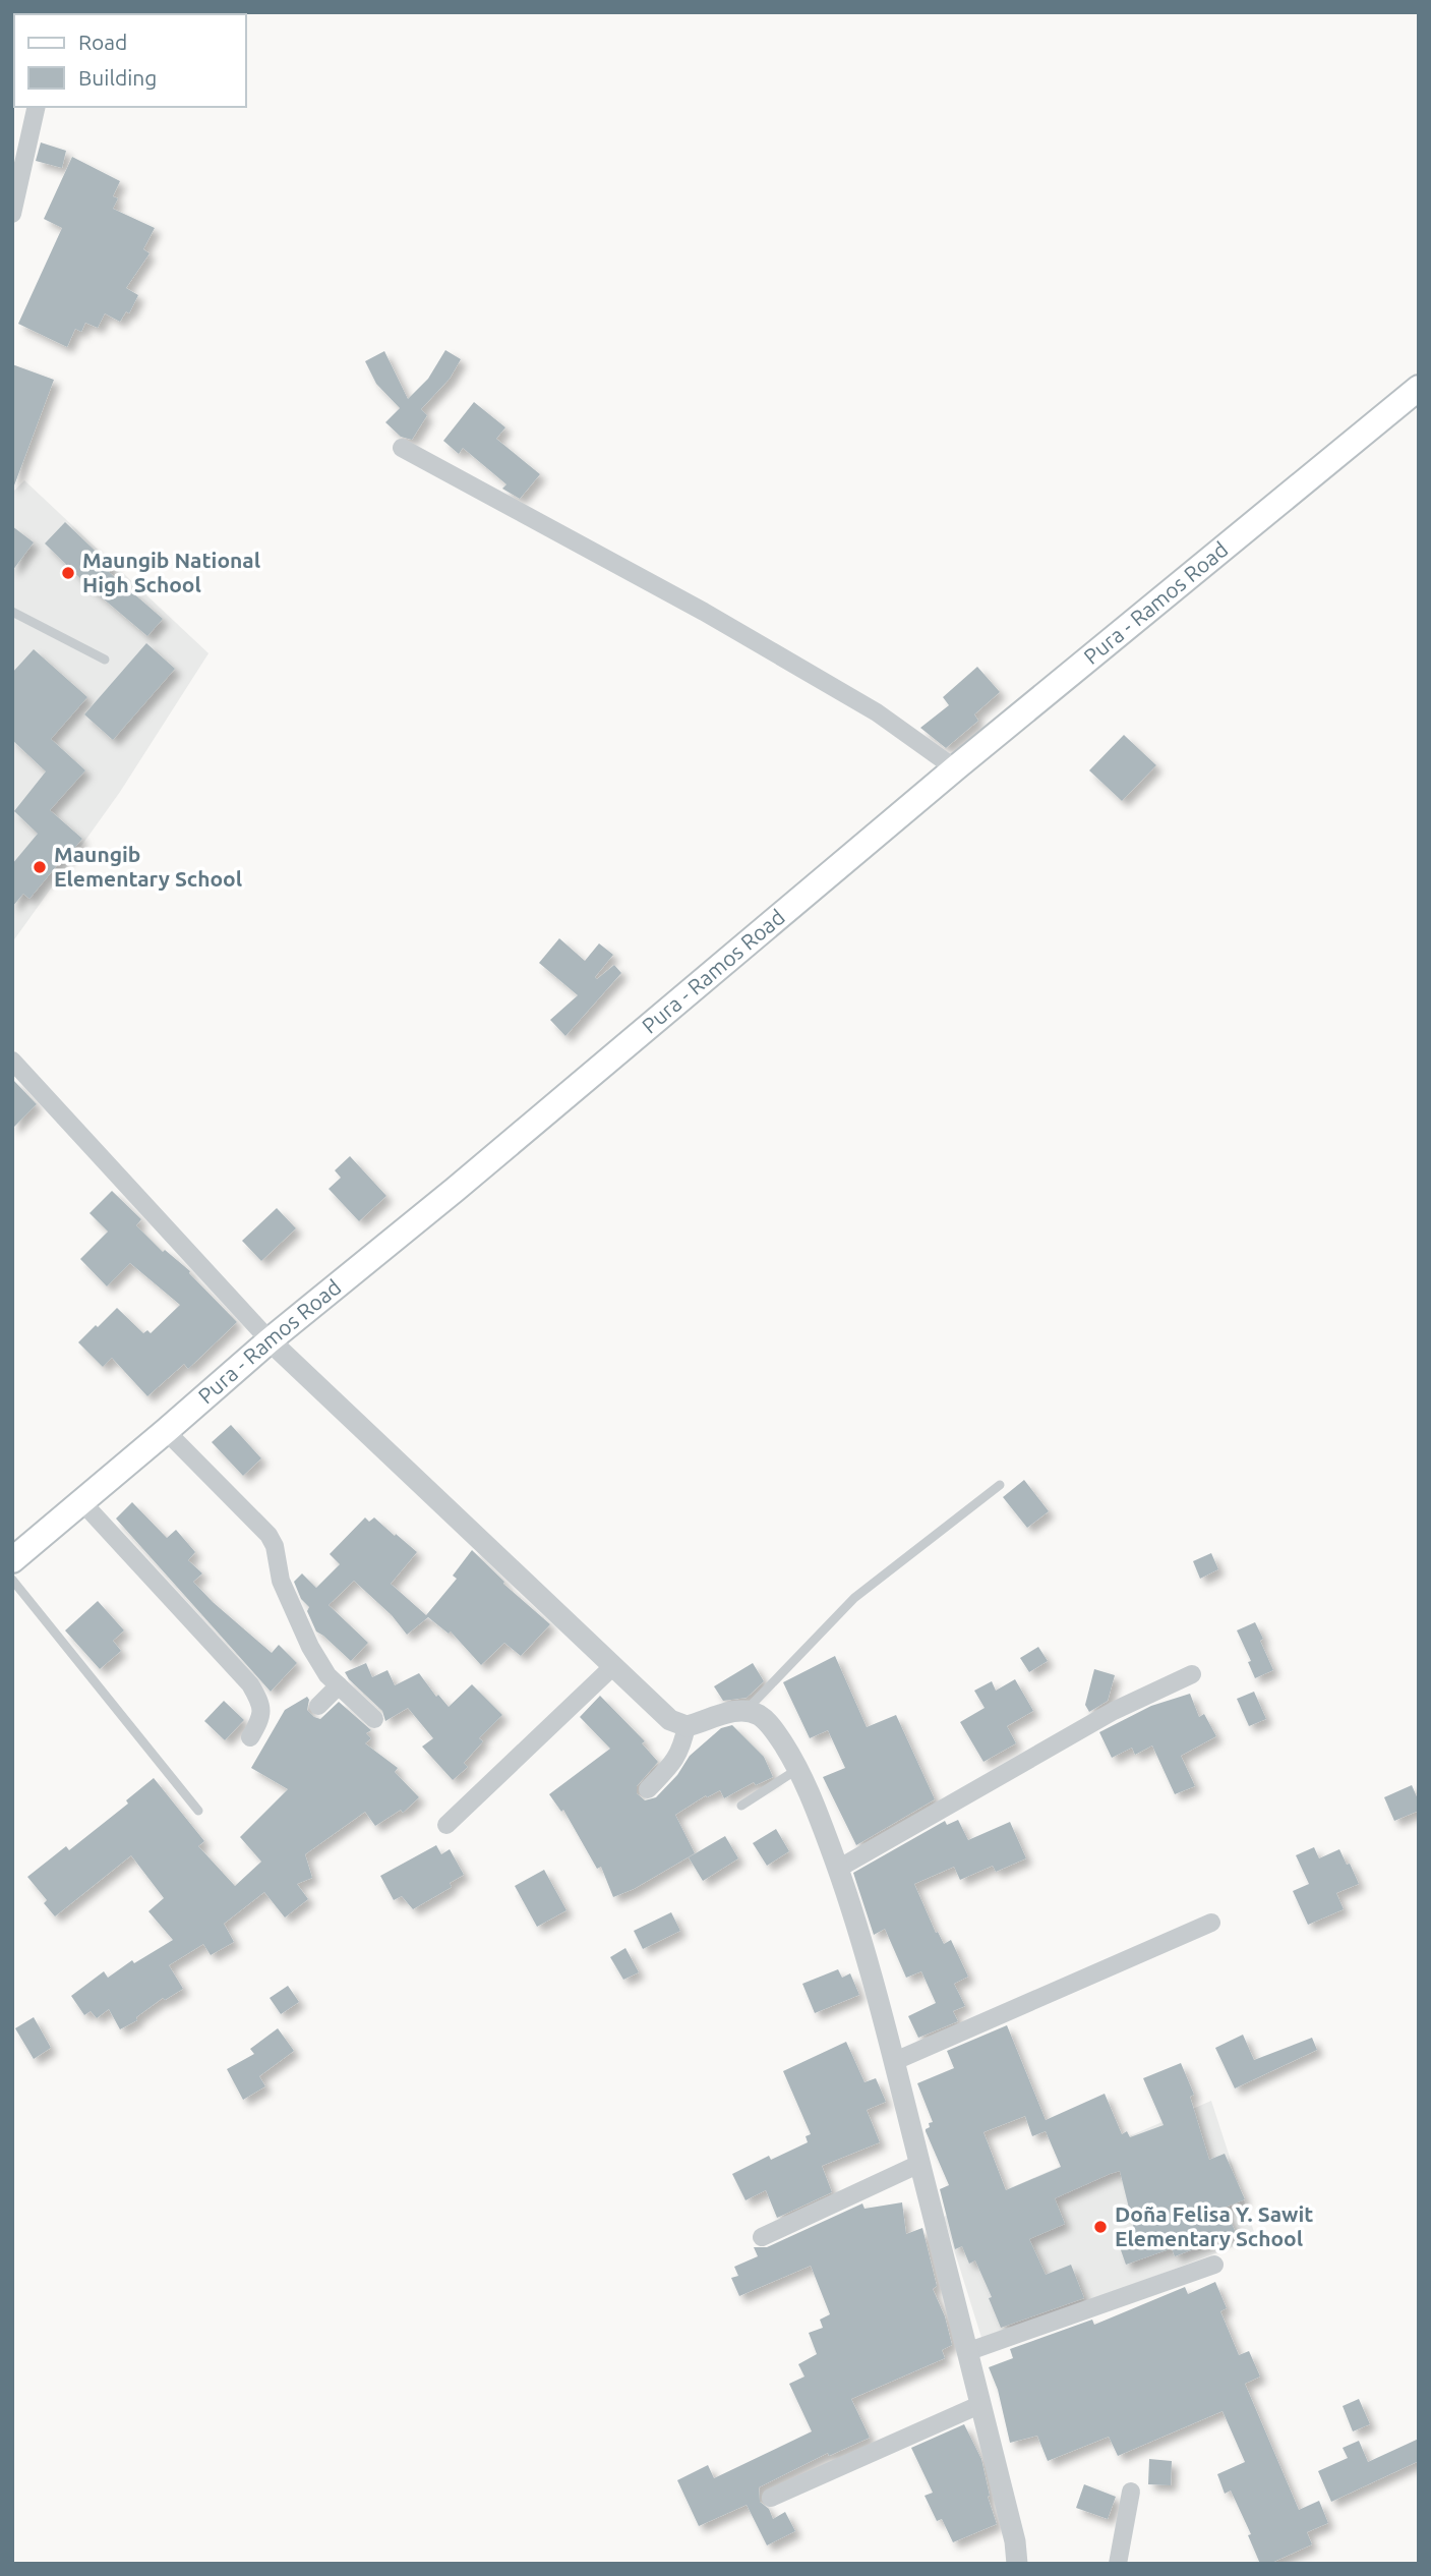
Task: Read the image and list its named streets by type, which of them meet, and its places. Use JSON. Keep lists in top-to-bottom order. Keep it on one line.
{"streets":{"main road":["Pura - Ramos Road"]},"places":["Maungib National High School","Maungib Elementary School","Doña Felisa Y. Sawit Elementary School"],"legend":["Road","Building"]}
